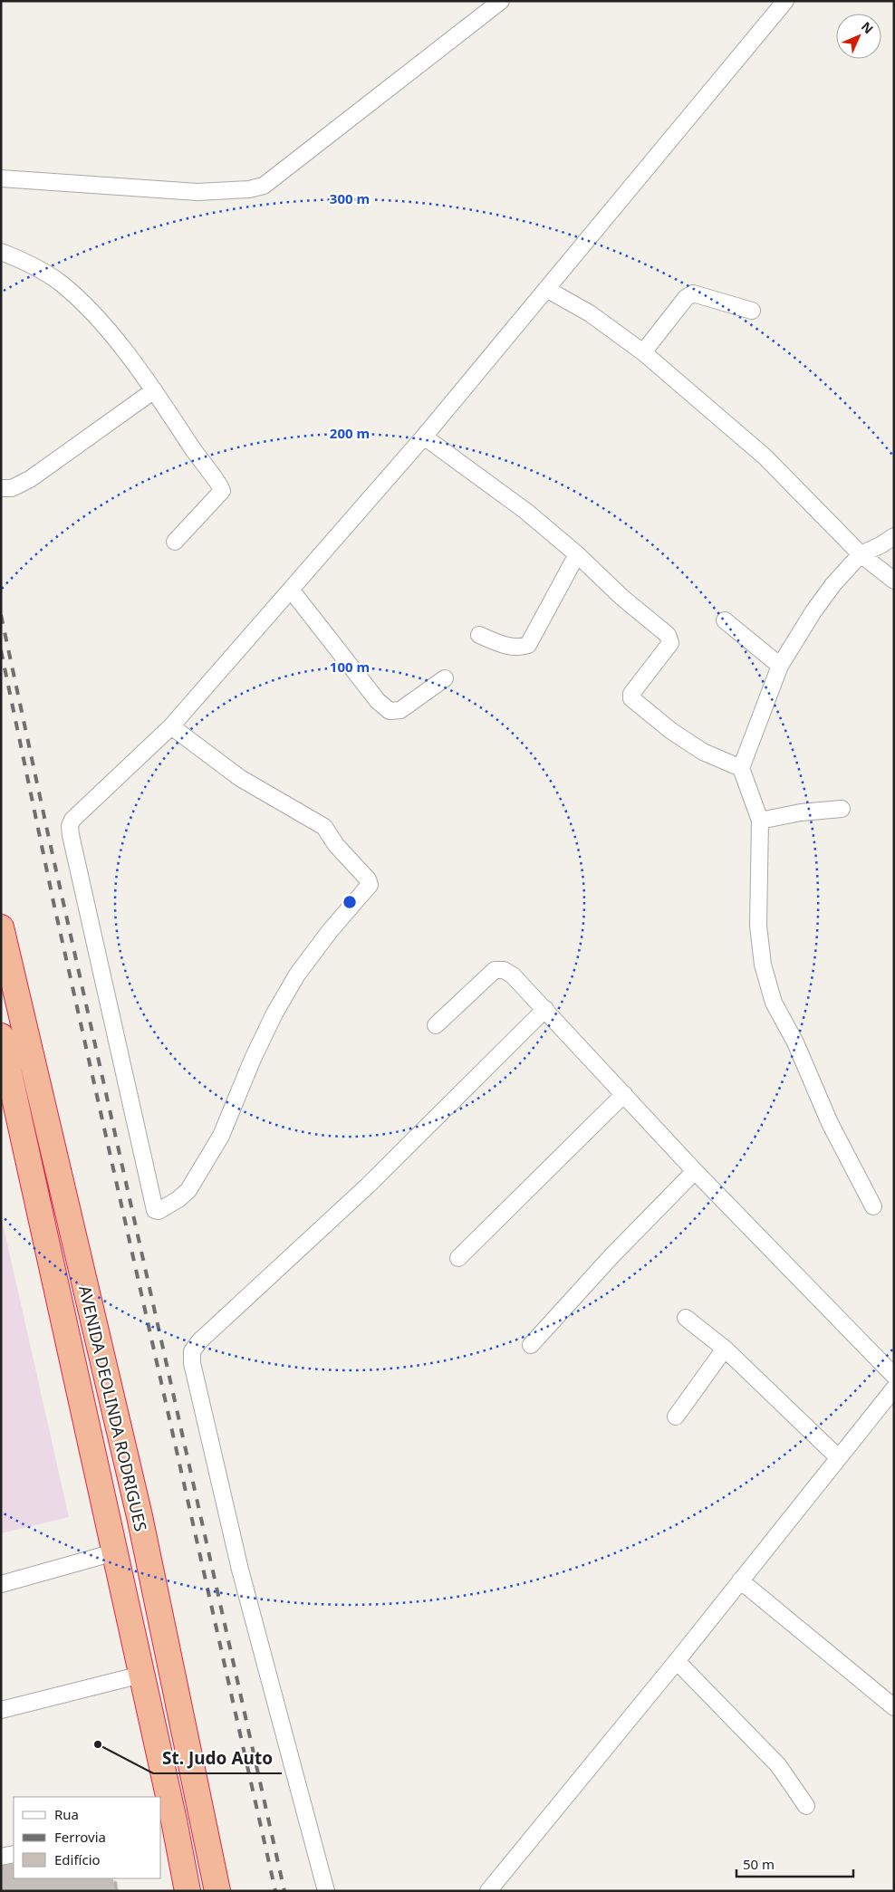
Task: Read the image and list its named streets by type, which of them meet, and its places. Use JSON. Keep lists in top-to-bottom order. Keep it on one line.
{"streets":{"highway":["AVENIDA DEOLINDA RODRIGUES"]},"places":["St. Judo Auto"],"legend":["Rua","Ferrovia","Edifício"],"scale_bar":"50 m","north":"top right","rings":["300 m","200 m","100 m"]}
